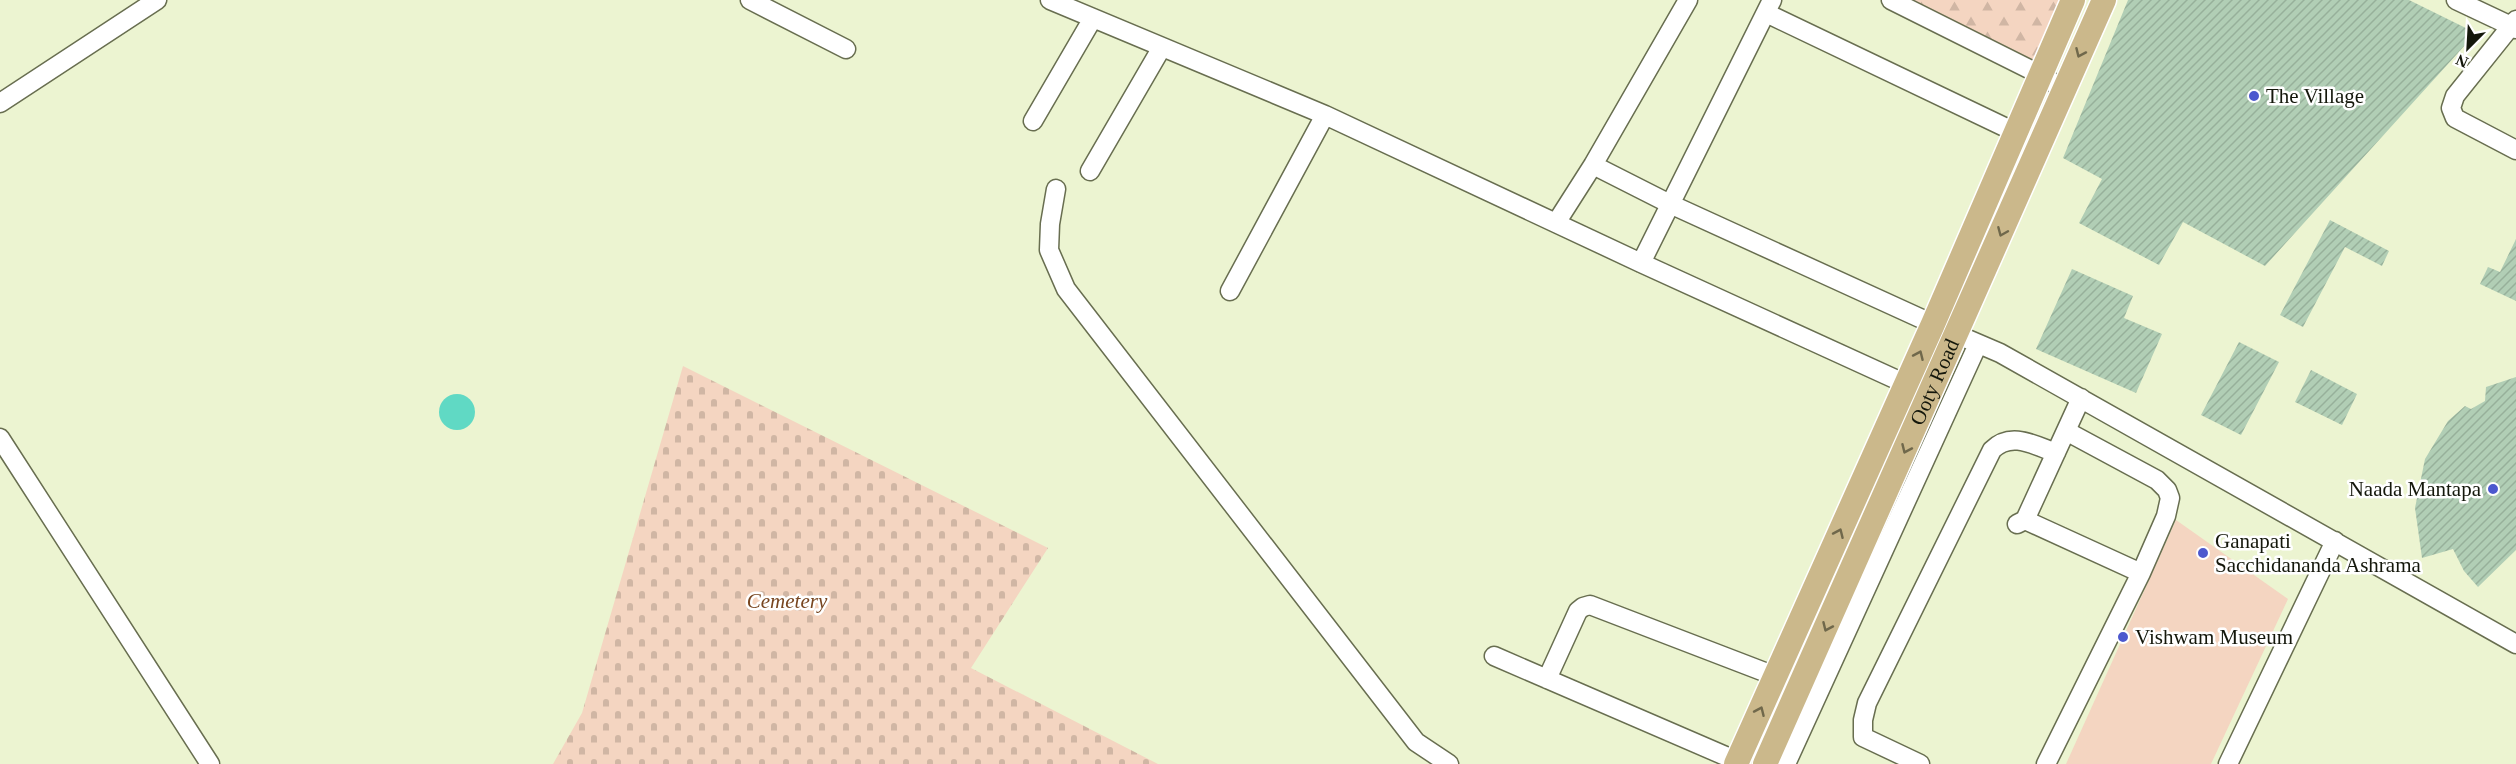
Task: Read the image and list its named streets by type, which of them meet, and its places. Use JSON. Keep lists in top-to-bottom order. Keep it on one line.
{"streets":{"main road":["Ooty Road"]},"parks":["Cemetery"],"places":["The Village","Naada Mantapa","Ganapati Sacchidananda Ashrama","Vishwam Museum"],"north":"bottom left"}
